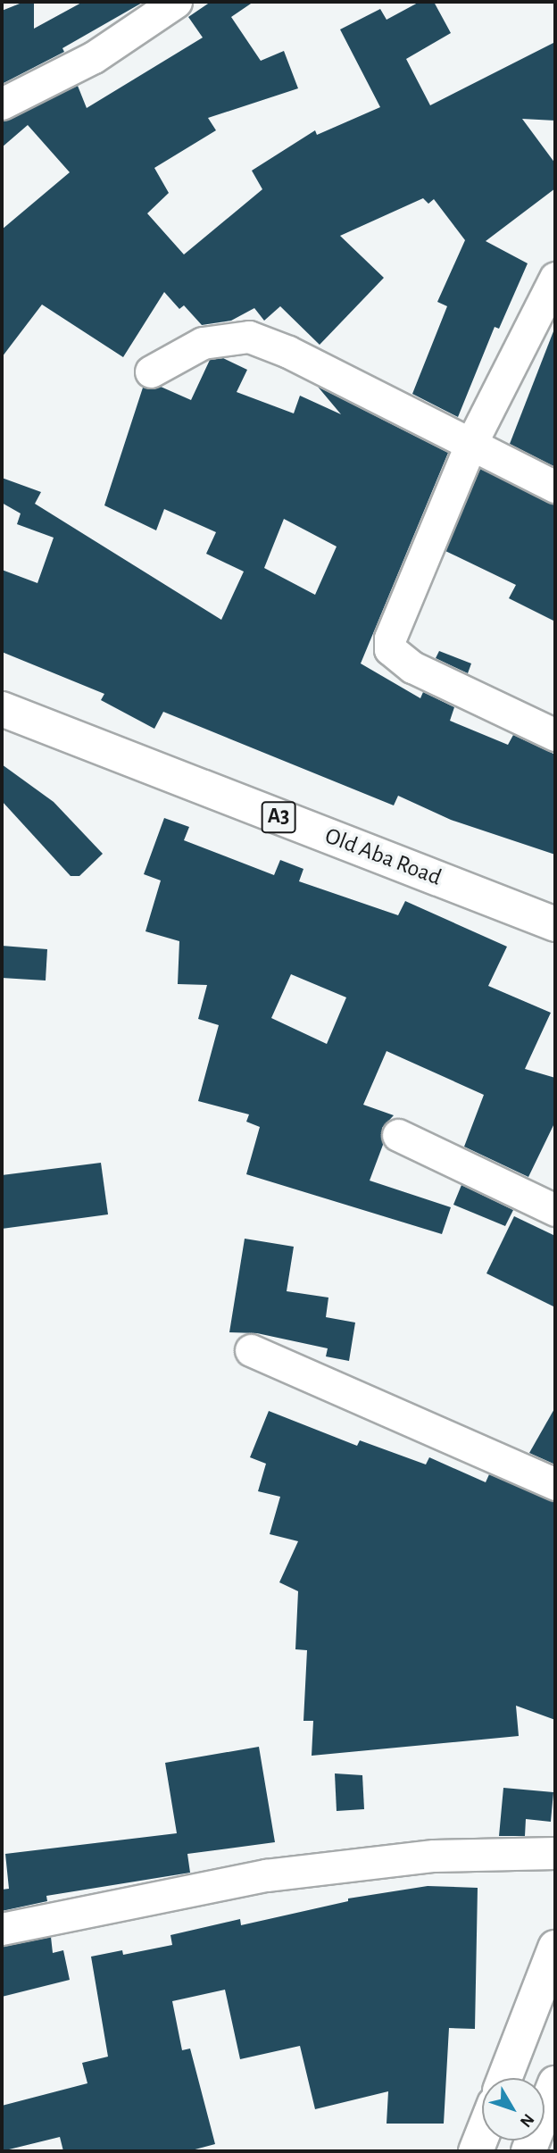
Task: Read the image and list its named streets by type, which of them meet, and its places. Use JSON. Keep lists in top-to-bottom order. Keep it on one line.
{"streets":{"main road":["A3","Old Aba Road"]},"north":"bottom right"}
